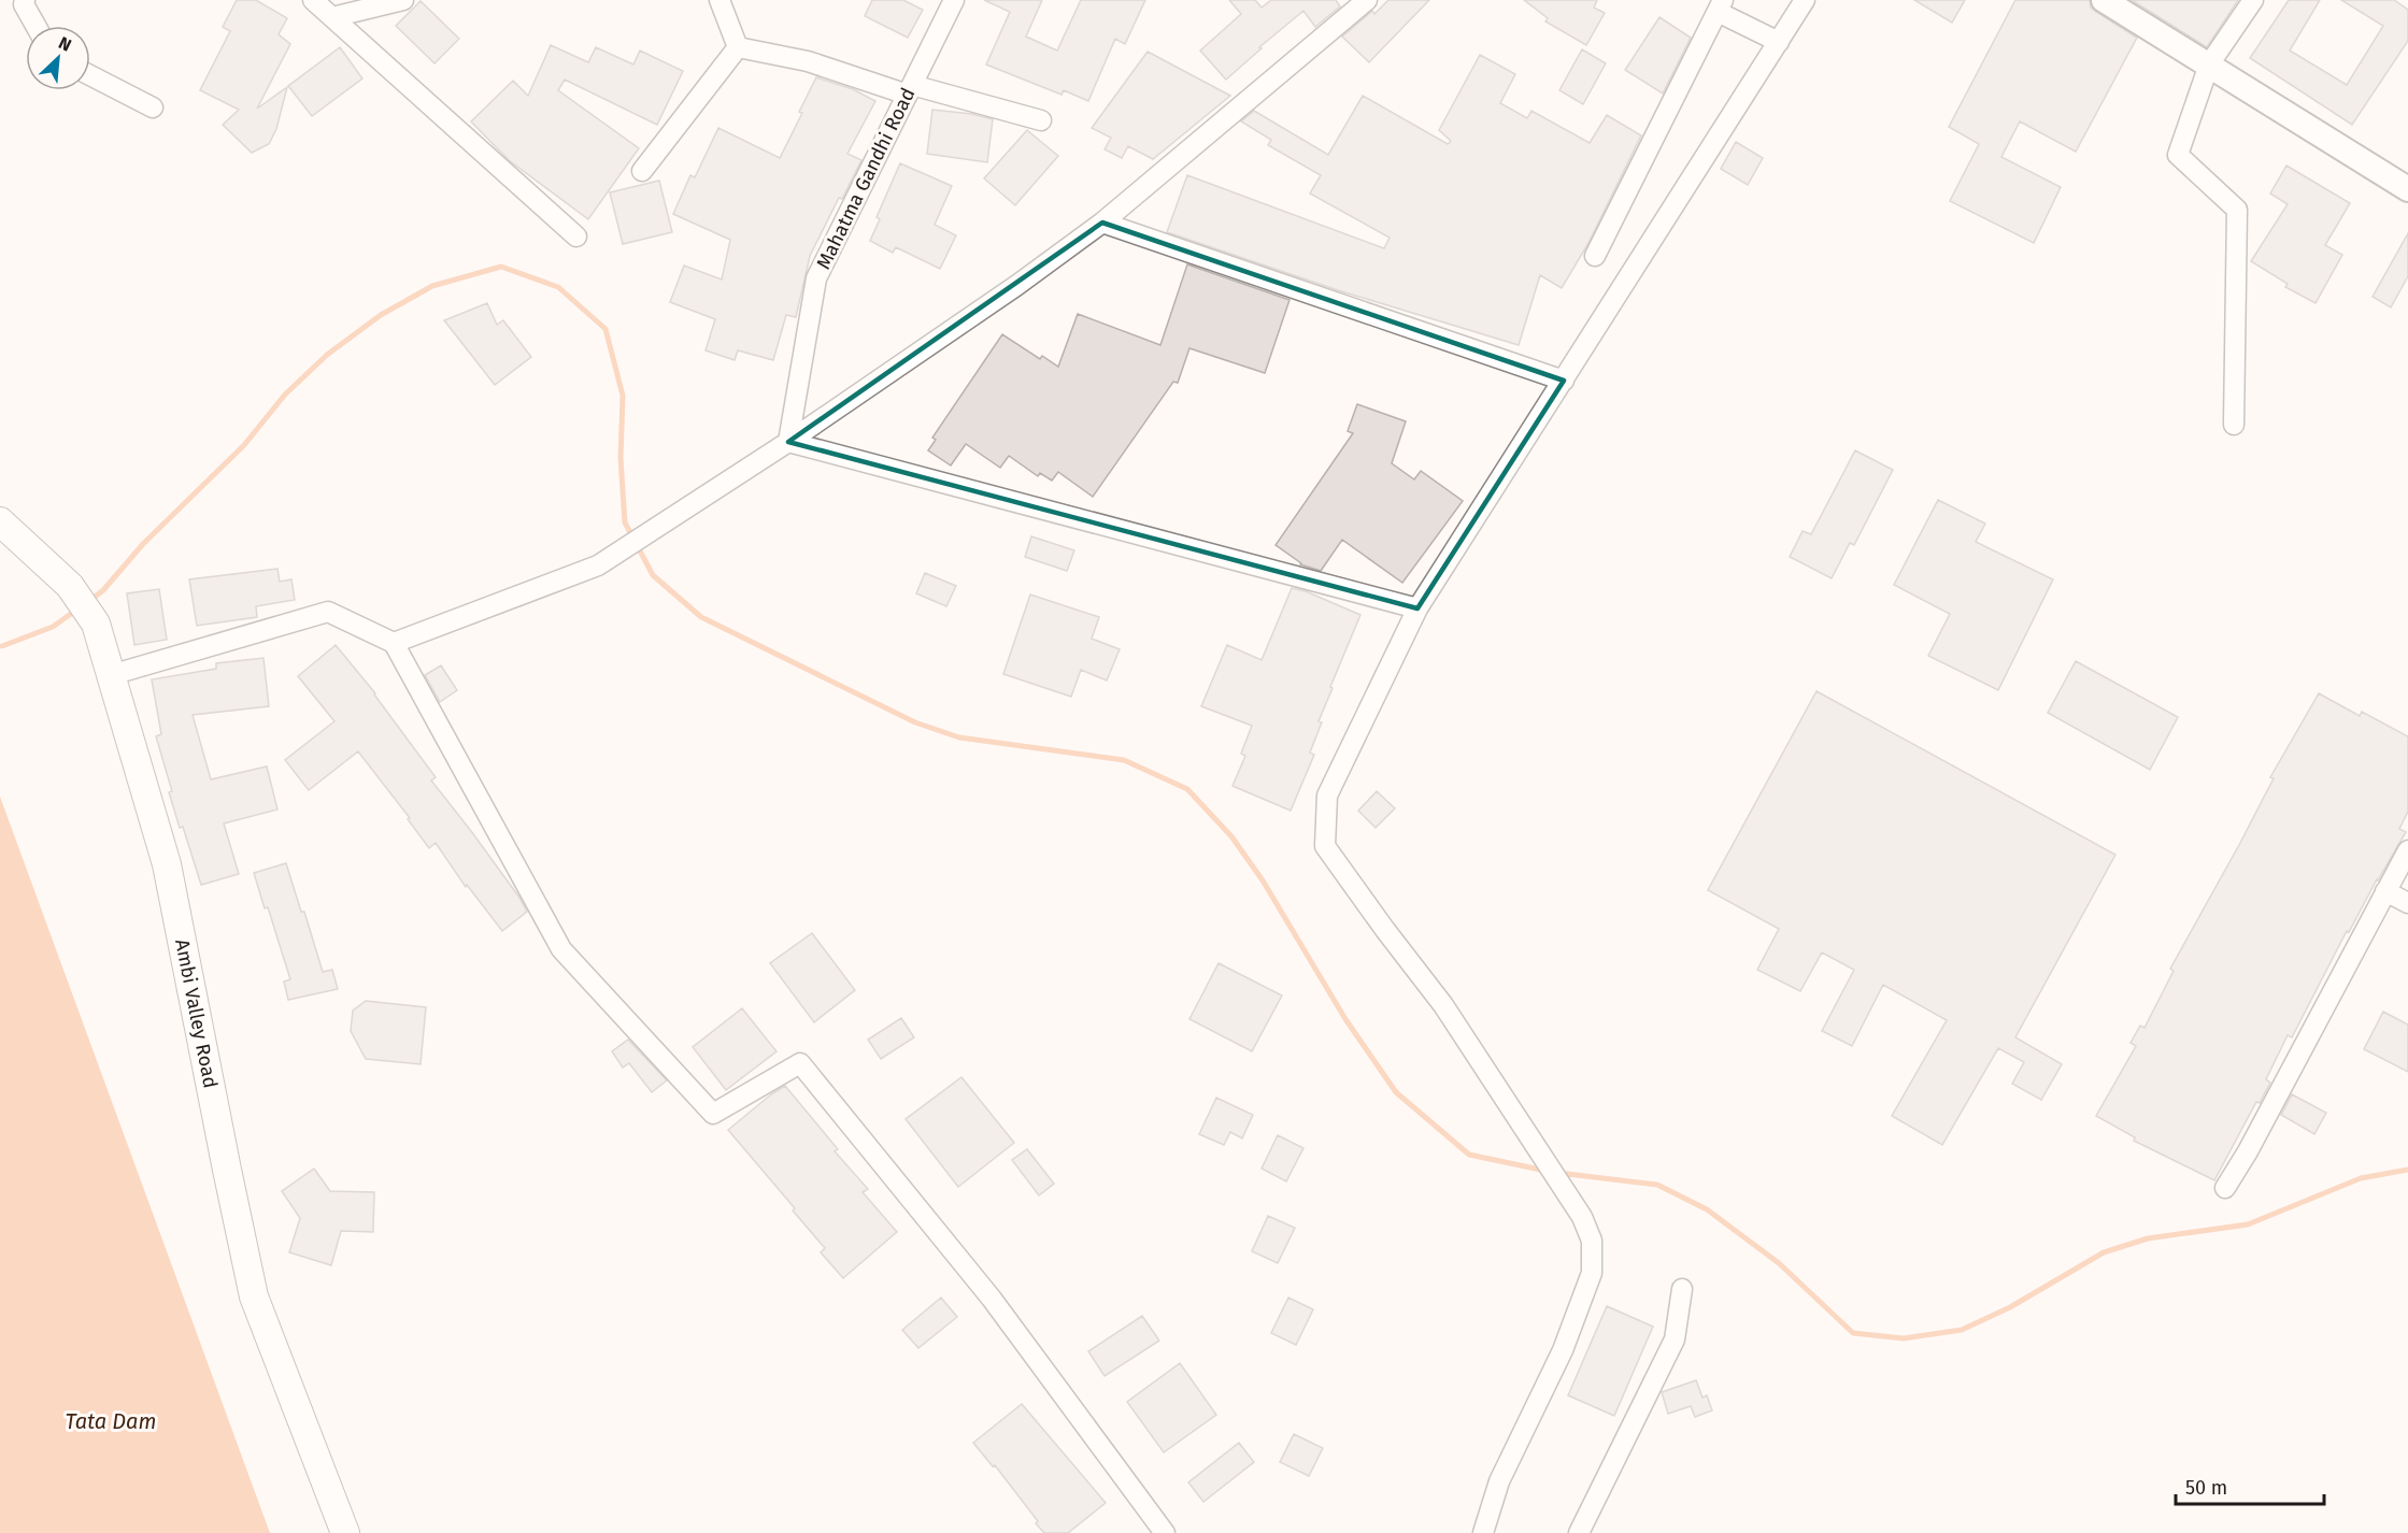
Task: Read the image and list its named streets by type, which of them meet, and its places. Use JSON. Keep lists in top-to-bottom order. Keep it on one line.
{"streets":{"main road":["Ambi Valley Road"],"street":["Mahatma Gandhi Road"]},"water":["Tata Dam"],"scale_bar":"50 m","north":"top right"}
